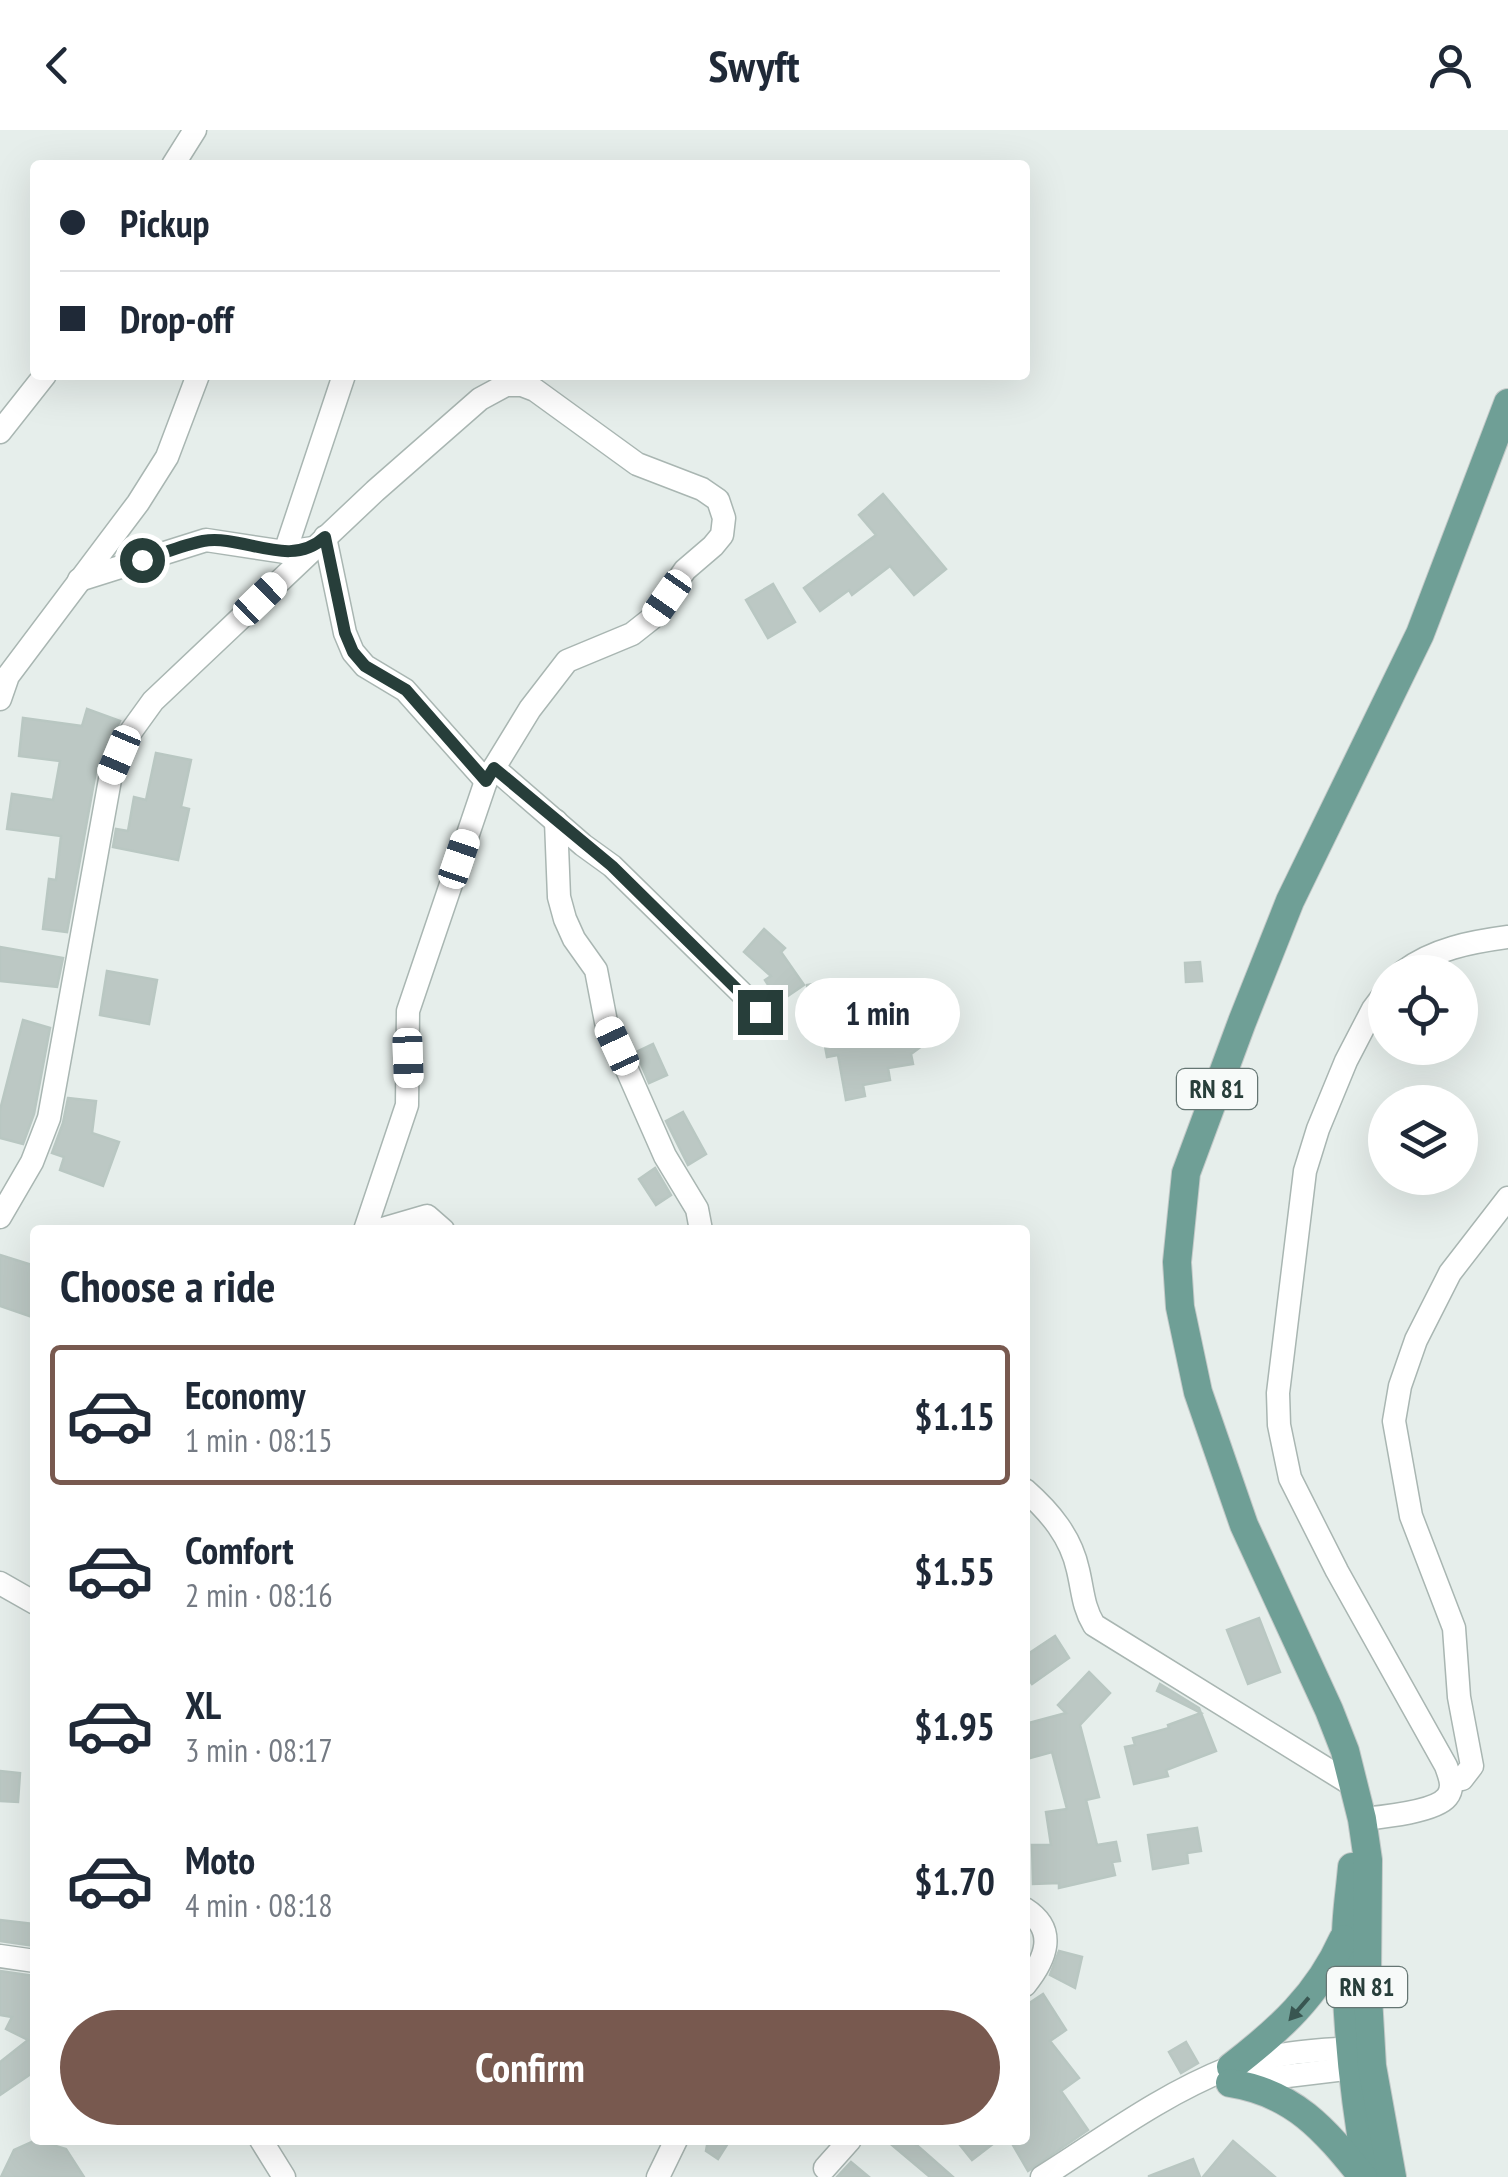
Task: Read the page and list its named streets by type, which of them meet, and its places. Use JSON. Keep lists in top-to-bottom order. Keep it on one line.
{"streets":{"main road":["RN 81"]},"page":{"header":"Swyft","banner":["Pickup","Drop-off"],"bubble":"1 min","heading":"Choose a ride","list":[{"name":"Economy","note":"1 min · 08:15","value":"$1.15"},{"name":"Comfort","note":"2 min · 08:16","value":"$1.55"},{"name":"XL","note":"3 min · 08:17","value":"$1.95"},{"name":"Moto","note":"4 min · 08:18","value":"$1.70"}],"buttons":"Confirm"}}
